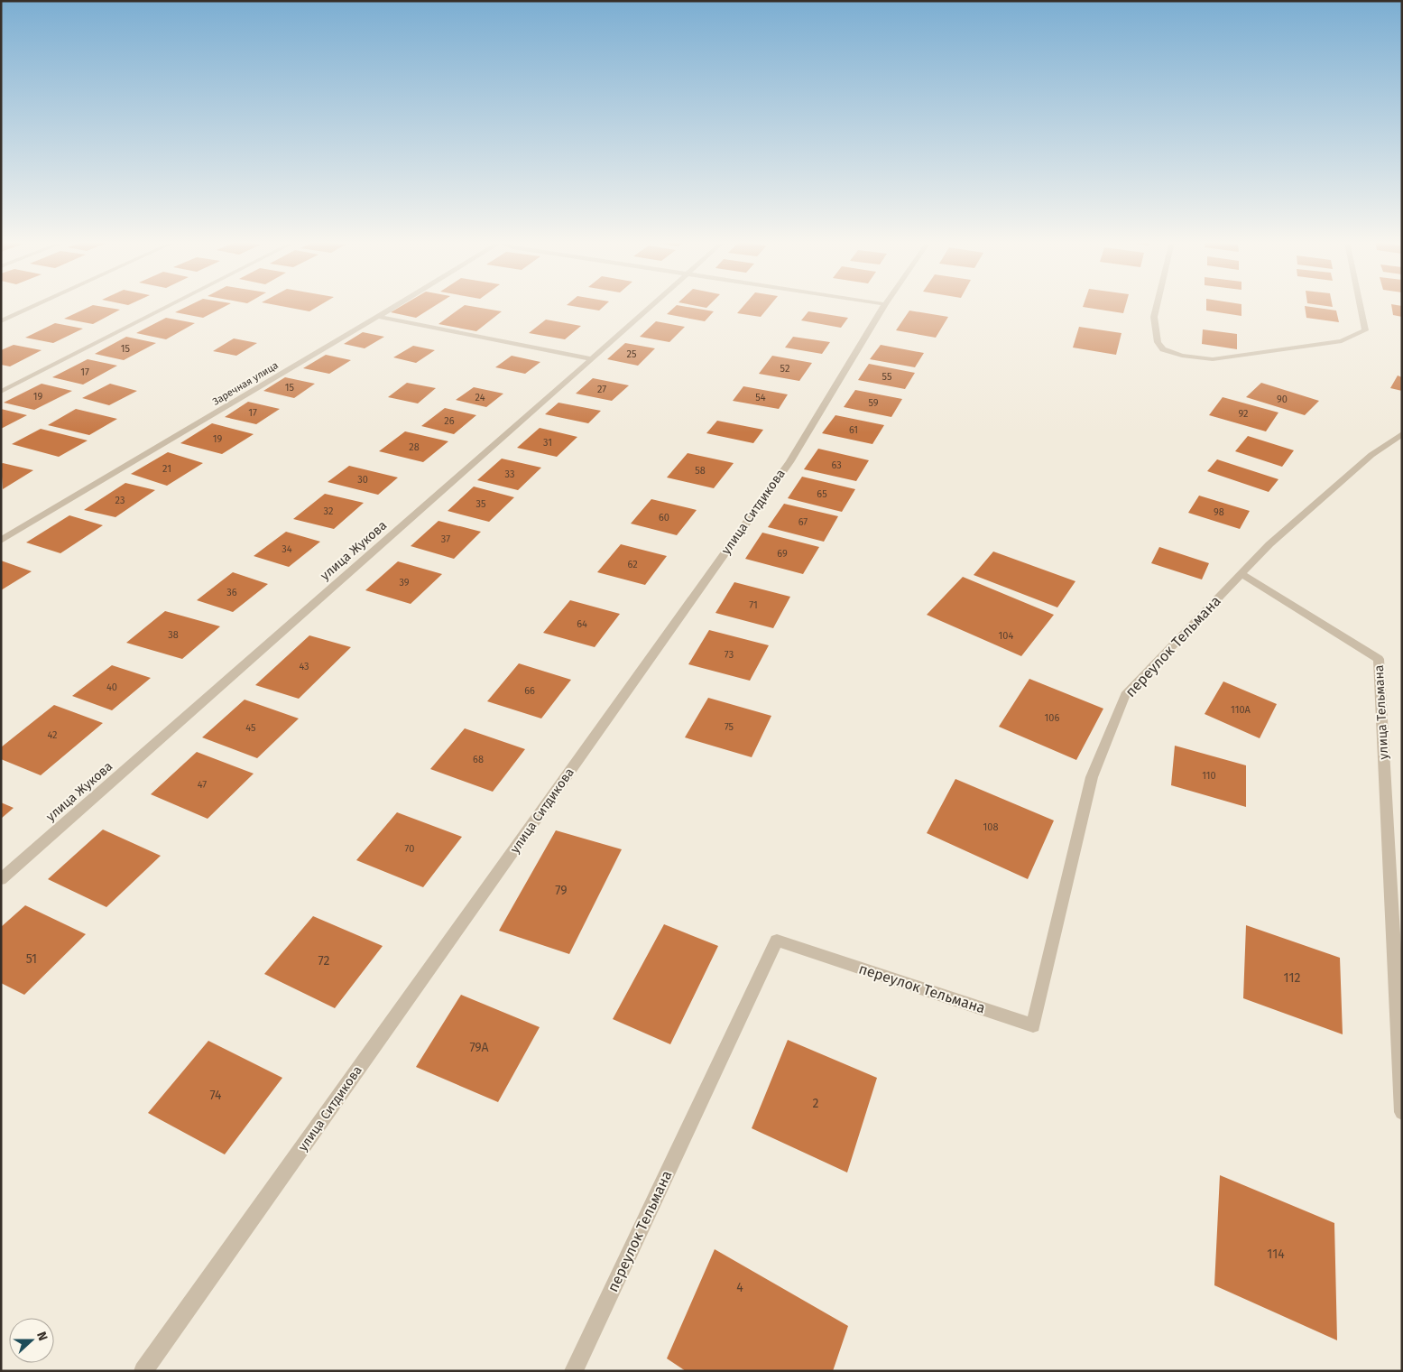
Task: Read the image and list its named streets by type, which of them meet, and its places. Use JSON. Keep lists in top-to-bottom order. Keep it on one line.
{"streets":{"street":["Заречная улица","улица Ситдикова","улица Жукова","переулок Тельмана","улица Тельмана"]},"crossings":[["переулок Тельмана","улица Тельмана"]],"house_numbers":["15","25","52","17","55","15","27","19","24","54","90","59","17","92","26","61","19","31","28","63","21","58","33","30","65","23","35","32","98","60","67","37","34","69","62","39","36","71","64","38","104","73","43","40","66","110А","106","75","45","42","68","110","47","108","70","79","51","72","112","79А","74","2","114","4"],"north":"right"}
